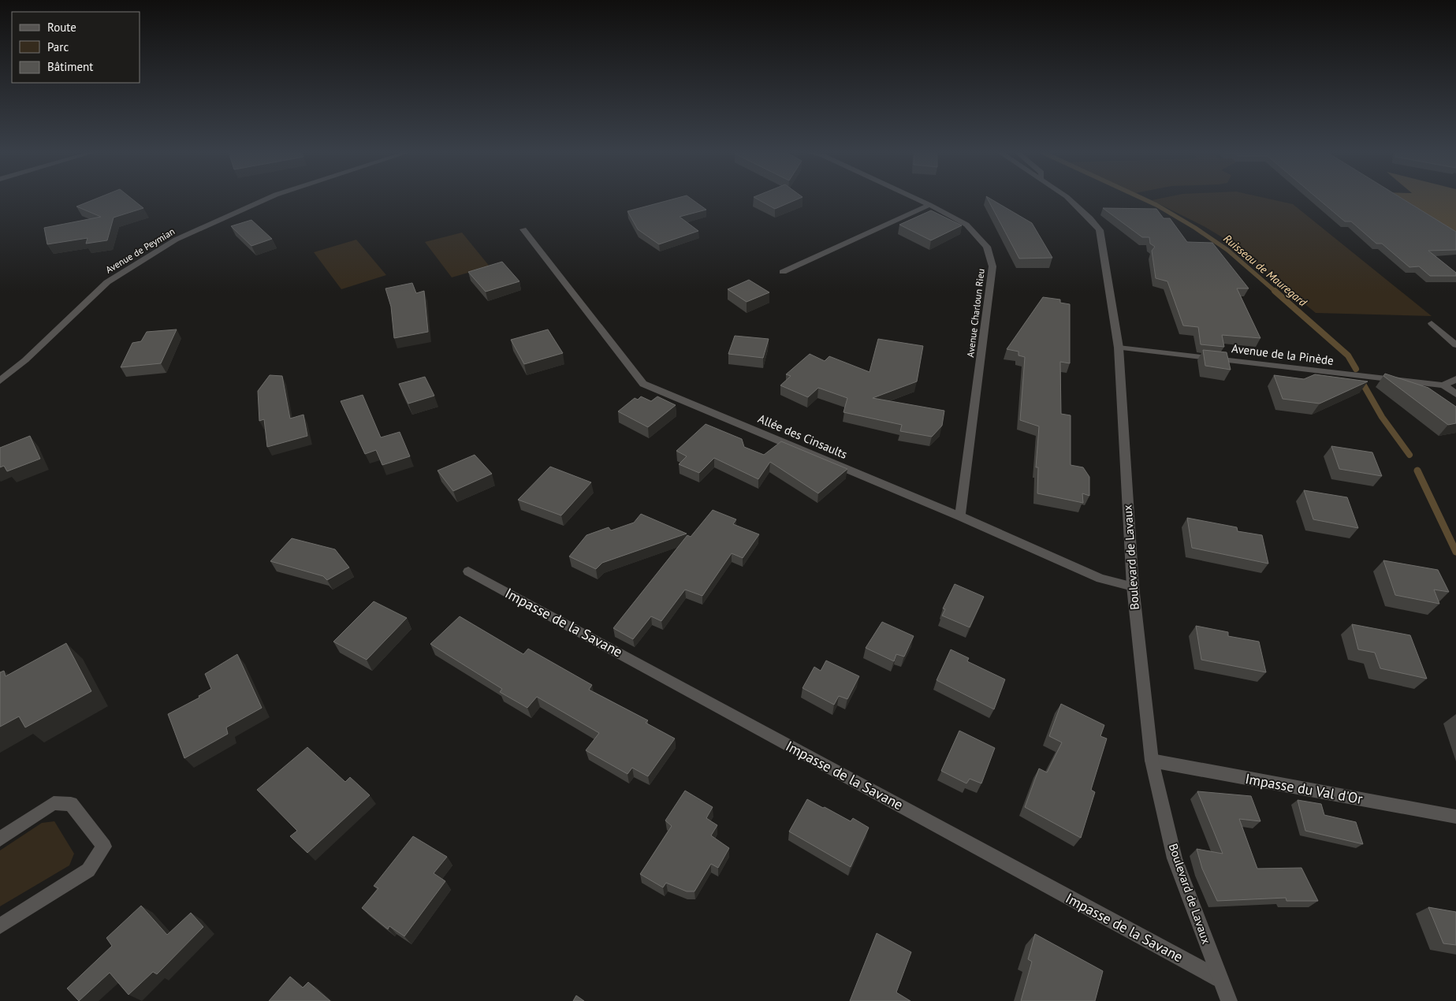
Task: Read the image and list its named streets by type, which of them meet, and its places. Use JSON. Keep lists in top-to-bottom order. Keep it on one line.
{"streets":{"street":["Avenue de Peymian","Avenue Charloun Rieu","Avenue de la Pinède","Allée des Cinsaults","Boulevard de Lavaux","Impasse de la Savane","Impasse du Val d'Or"]},"crossings":[["Avenue Charloun Rieu","Allée des Cinsaults"],["Avenue de la Pinède","Boulevard de Lavaux"],["Allée des Cinsaults","Boulevard de Lavaux"],["Boulevard de Lavaux","Impasse de la Savane"],["Boulevard de Lavaux","Impasse du Val d'Or"]],"water":["Ruisseau de Mauregard"],"legend":["Route","Parc","Bâtiment"]}
